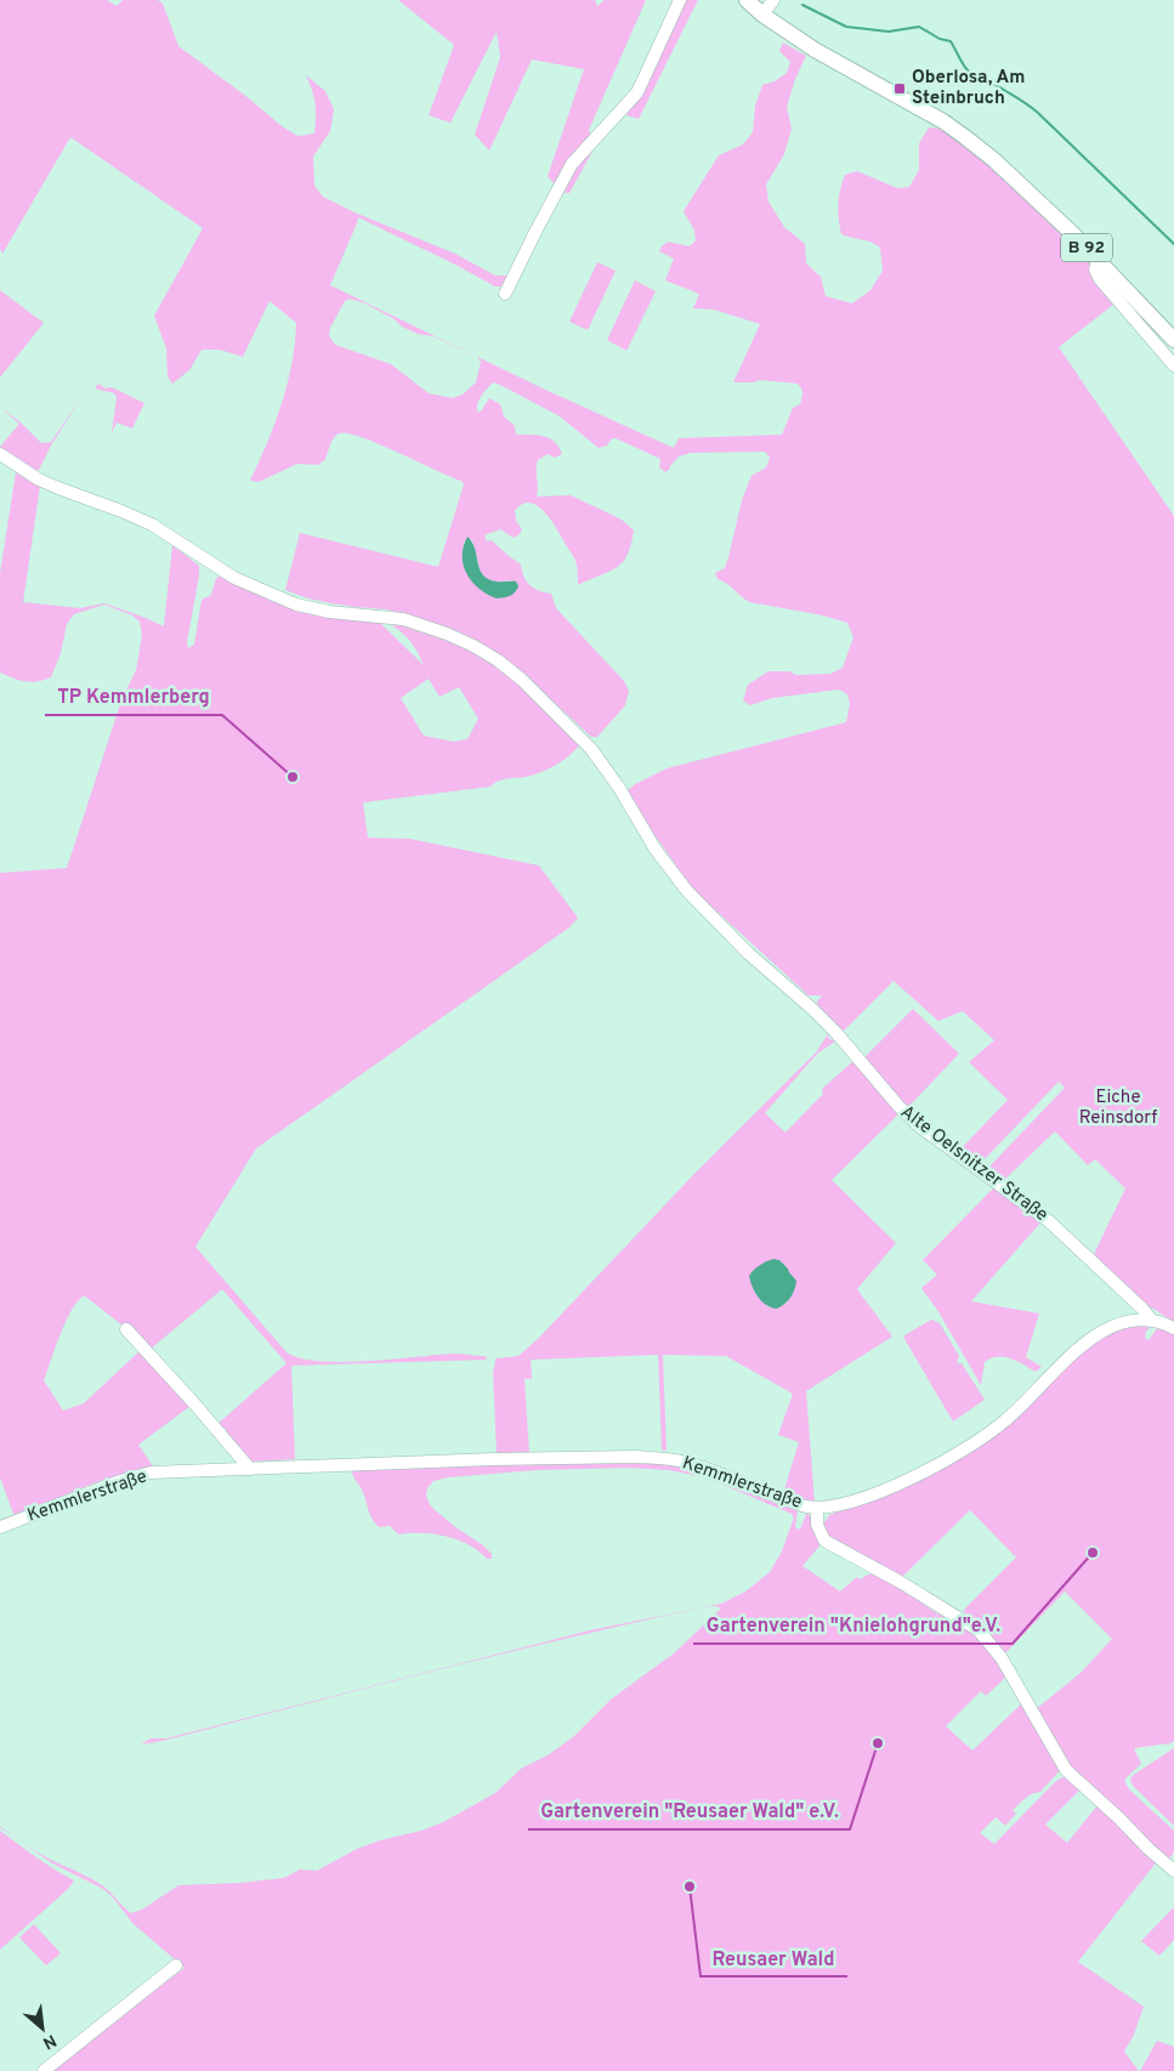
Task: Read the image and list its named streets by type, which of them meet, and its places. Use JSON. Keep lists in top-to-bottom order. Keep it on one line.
{"streets":{"main road":["B 92"],"street":["Alte Oelsnitzer Straße","Kemmlerstraße"]},"crossings":[["Alte Oelsnitzer Straße","Kemmlerstraße"]],"parks":["Eiche Reinsdorf"],"places":{"transit":["Oberlosa, Am Steinbruch"],"other":["TP Kemmlerberg","Gartenverein \"Knielohgrund\"e.V.","Gartenverein \"Reusaer Wald\" e.V.","Reusaer Wald"]},"north":"bottom right"}
